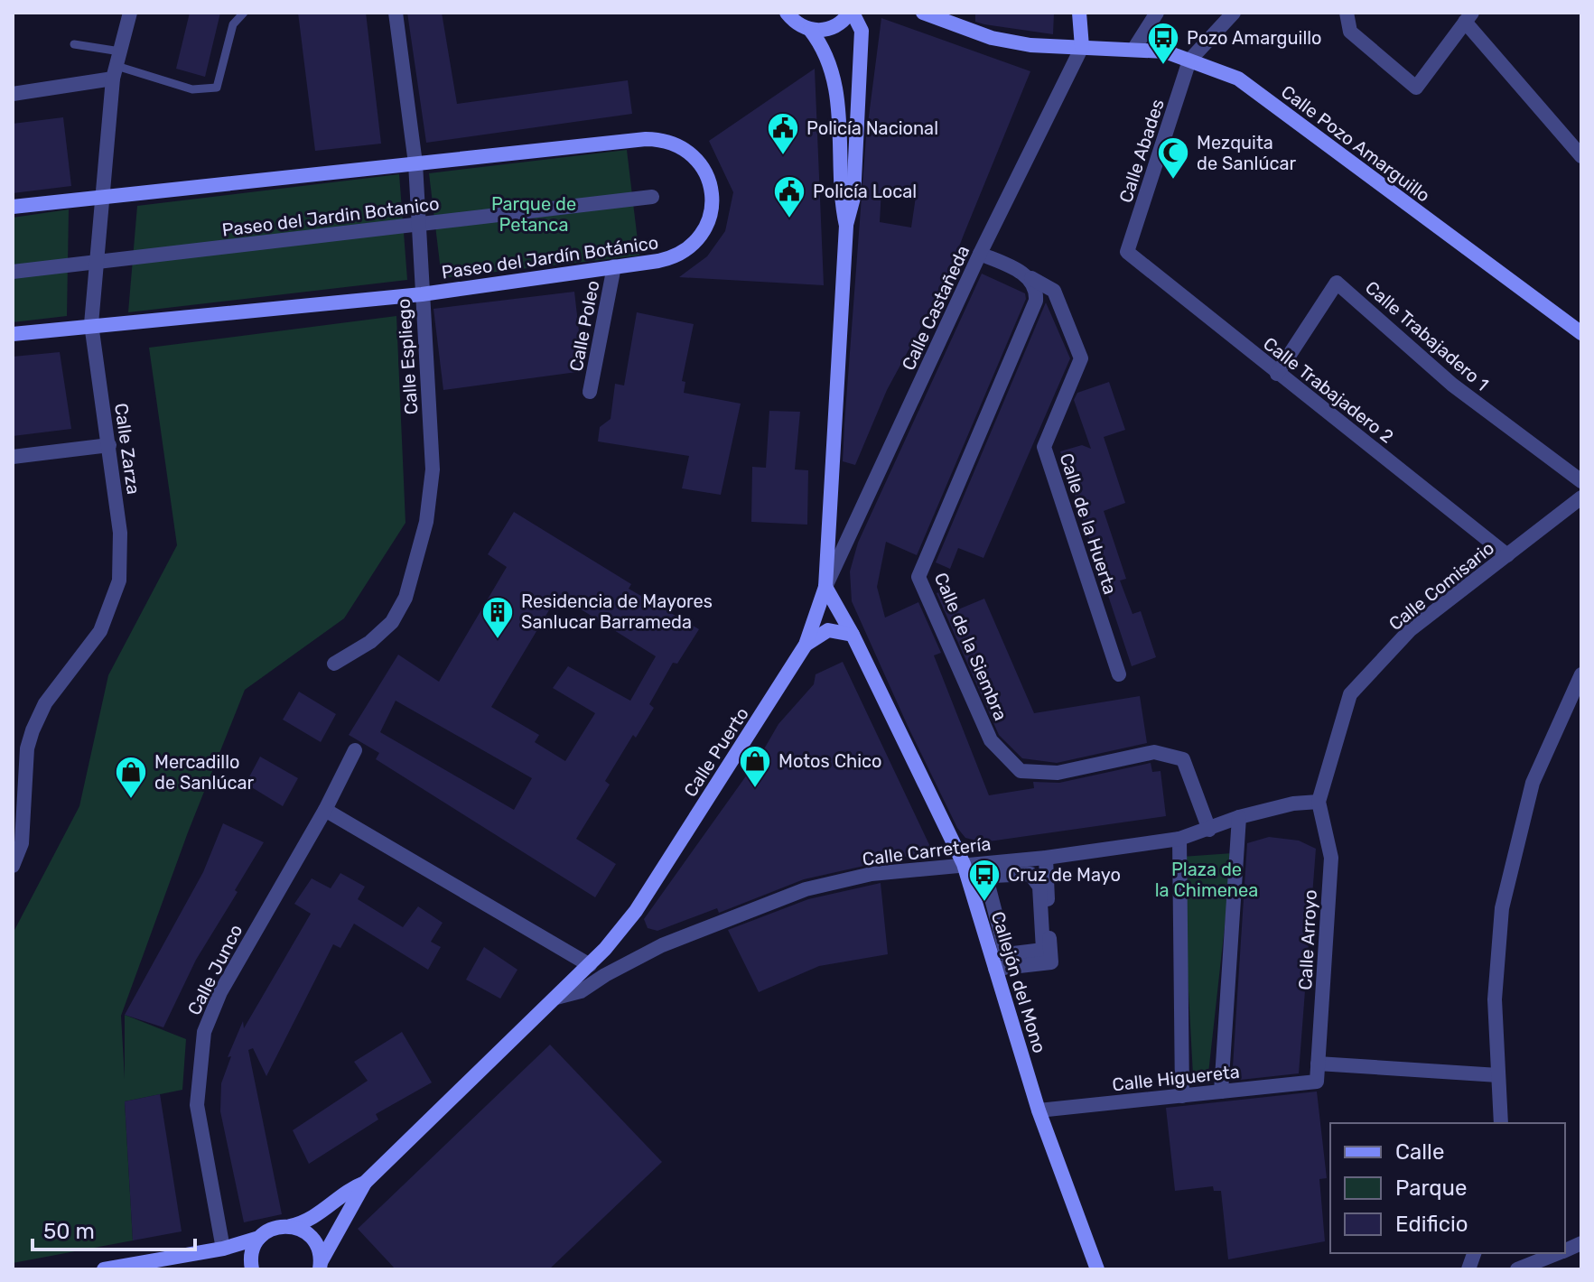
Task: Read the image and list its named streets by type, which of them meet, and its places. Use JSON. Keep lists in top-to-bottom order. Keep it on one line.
{"streets":{"street":["Calle Pozo Amarguillo","Calle Abades","Paseo del Jardin Botanico","Paseo del Jardín Botánico","Calle Castañeda","Calle Poleo","Calle Trabajadero 1","Calle Espliego","Calle Trabajadero 2","Calle Zarza","Calle de la Huerta","Calle Comisario","Calle de la Siembra","Calle Puerto","Calle Carretería","Calle Arroyo","Calle Junco","Callejón del Mono","Calle Higuereta"]},"crossings":[["Calle Pozo Amarguillo","Calle Abades"],["Calle Pozo Amarguillo","Calle Castañeda"],["Calle Abades","Calle Trabajadero 2"],["Paseo del Jardin Botanico","Calle Espliego"],["Paseo del Jardin Botanico","Calle Zarza"],["Paseo del Jardín Botánico","Calle Poleo"],["Paseo del Jardín Botánico","Calle Espliego"],["Paseo del Jardín Botánico","Calle Zarza"],["Calle Castañeda","Calle Puerto"],["Calle Castañeda","Callejón del Mono"],["Calle Trabajadero 1","Calle Trabajadero 2"],["Calle Trabajadero 2","Calle Comisario"],["Calle de la Huerta","Calle de la Siembra"],["Calle Comisario","Calle Carretería"],["Calle Comisario","Calle Arroyo"],["Calle de la Siembra","Calle Carretería"],["Calle Puerto","Calle Carretería"],["Calle Puerto","Calle Junco"],["Calle Puerto","Callejón del Mono"],["Calle Carretería","Calle Arroyo"],["Calle Carretería","Callejón del Mono"],["Calle Arroyo","Calle Higuereta"],["Callejón del Mono","Calle Higuereta"]],"parks":["Parque de Petanca","Plaza de la Chimenea"],"places":{"bus stop":["Pozo Amarguillo","Cruz de Mayo"],"public building":["Policía Nacional","Policía Local"],"mosque":["Mezquita de Sanlúcar"],"building":["Residencia de Mayores Sanlucar Barrameda"],"shop":["Motos Chico","Mercadillo de Sanlúcar"]},"legend":["Calle","Parque","Edificio"],"scale_bar":"50 m"}
